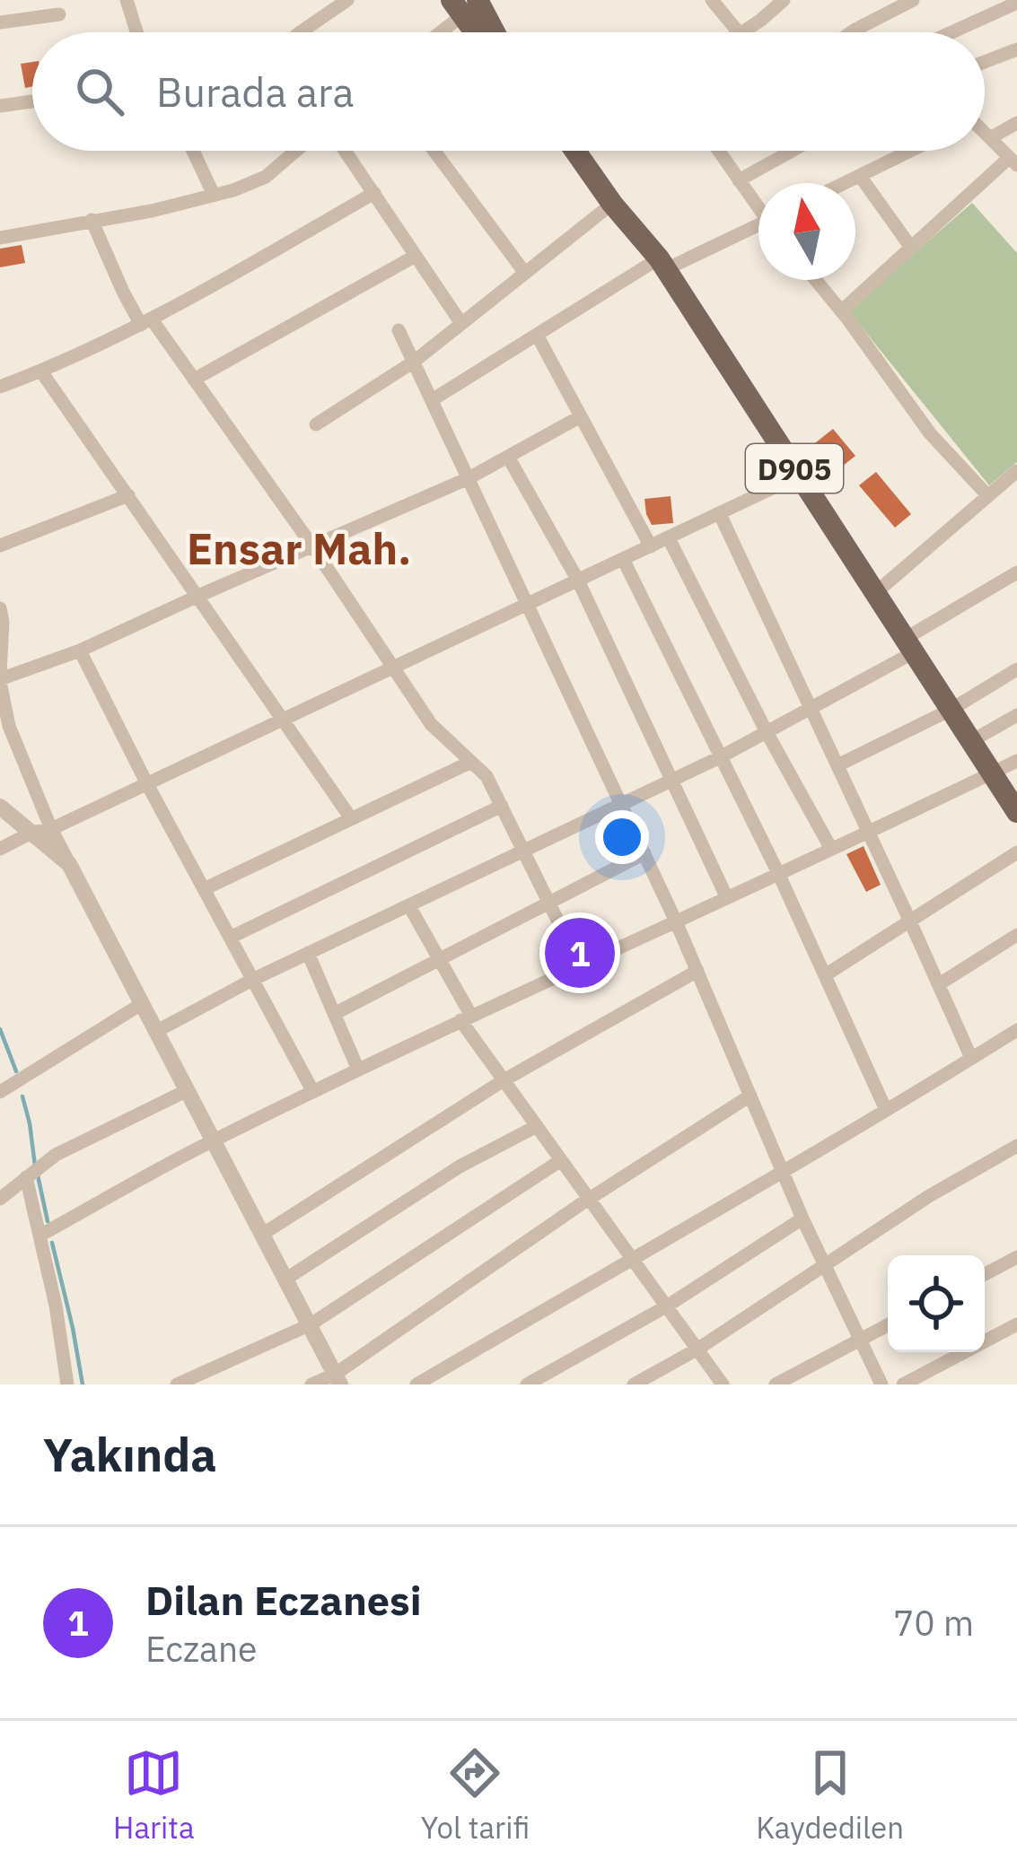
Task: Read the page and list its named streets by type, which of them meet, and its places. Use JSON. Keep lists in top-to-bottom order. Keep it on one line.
{"streets":{"main road":["D905"]},"districts":["Ensar Mah."],"north":"top","page":{"search":"Burada ara","pins":"1","heading":"Yakında","list":[{"mark":"1","name":"Dilan Eczanesi","note":"Eczane","value":"70 m"}],"nav":["Harita","Yol tarifi","Kaydedilen"]}}
